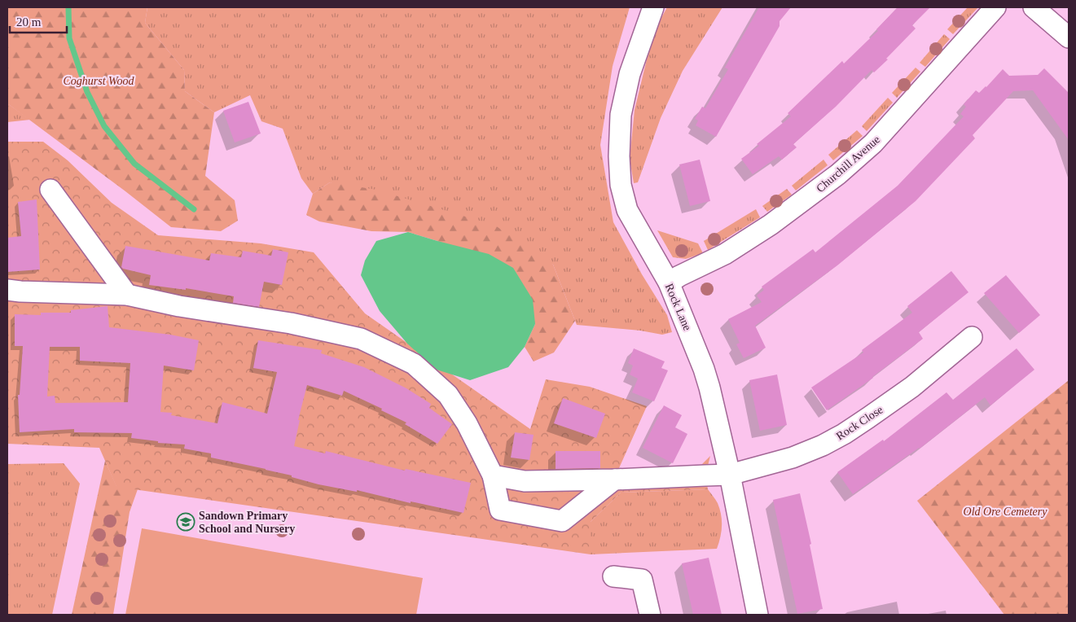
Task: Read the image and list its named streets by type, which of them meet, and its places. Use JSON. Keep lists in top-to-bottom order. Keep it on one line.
{"streets":{"street":["Churchill Avenue","Rock Lane","Rock Close"]},"crossings":[["Churchill Avenue","Rock Lane"],["Rock Lane","Rock Close"]],"parks":["Coghurst Wood","Old Ore Cemetery"],"places":{"school or university":["Sandown Primary School and Nursery"]},"scale_bar":"20 m"}
